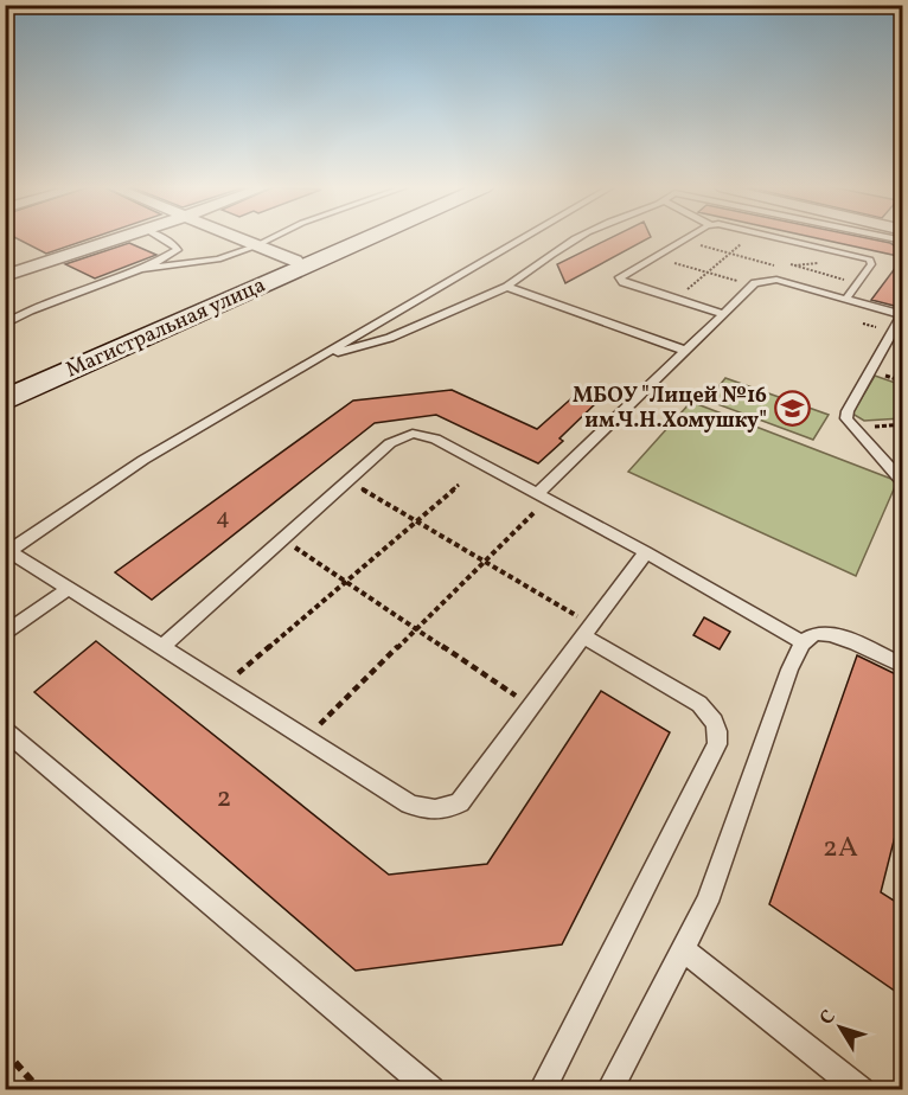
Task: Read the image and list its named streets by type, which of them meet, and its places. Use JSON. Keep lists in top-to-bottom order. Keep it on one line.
{"streets":{"main road":["Магистральная улица"]},"places":{"school or university":["МБОУ \"Лицей №16 им.Ч.Н.Хомушку\""]},"house_numbers":["4","2","2А"],"north":"top left"}
